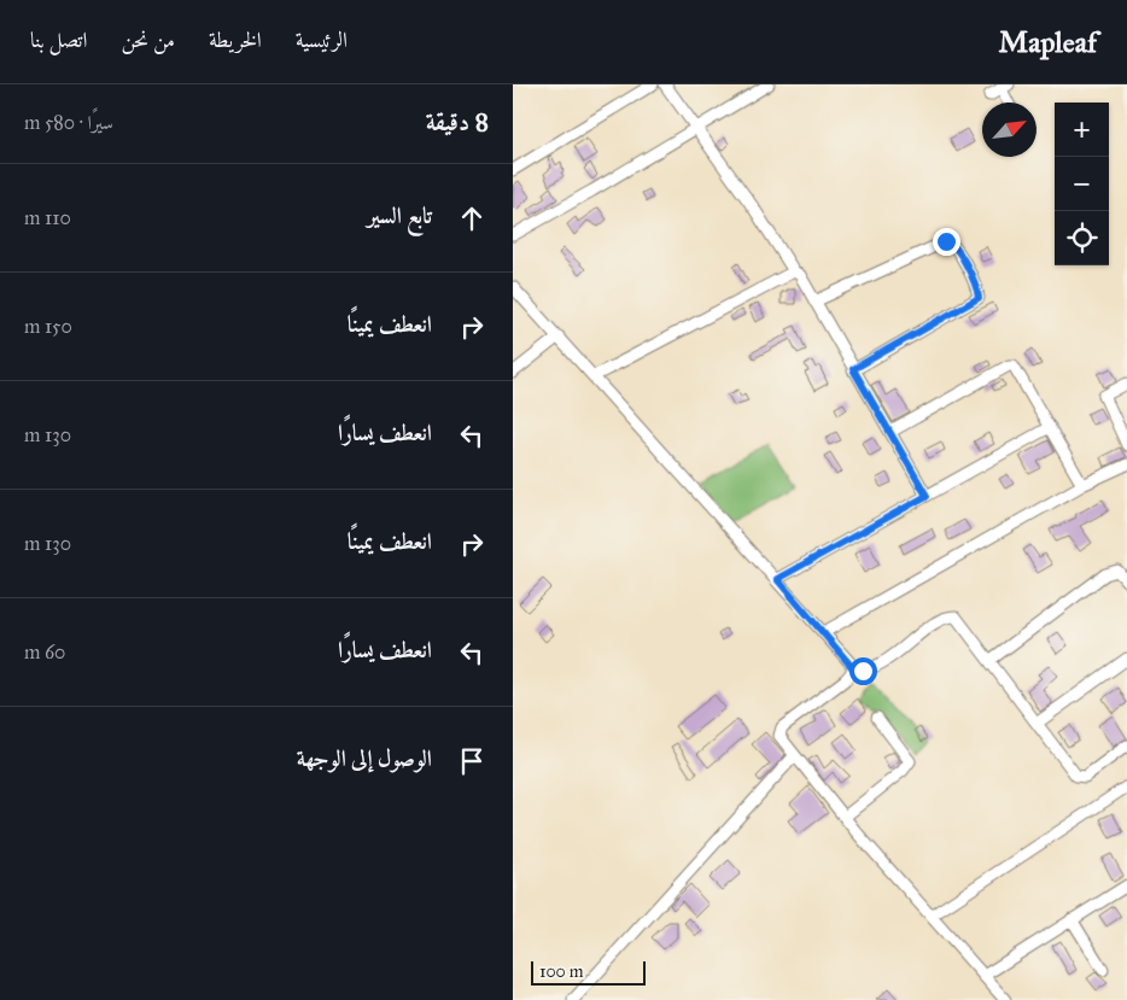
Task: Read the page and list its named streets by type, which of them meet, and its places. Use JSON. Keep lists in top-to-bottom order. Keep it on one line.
{"scale_bar":"100 m","north":"top right","page":{"header":"Mapleaf","nav":["الرئيسية","الخريطة","من نحن","اتصل بنا"],"heading":["8 دقيقة","سيرًا · 580 m"],"map_buttons":["+","−"],"list":[["تابع السير","110 m"],["انعطف يمينًا","150 m"],["انعطف يسارًا","130 m"],["انعطف يمينًا","130 m"],["انعطف يسارًا","60 m"],"الوصول إلى الوجهة"],"scale":"100 m"}}
